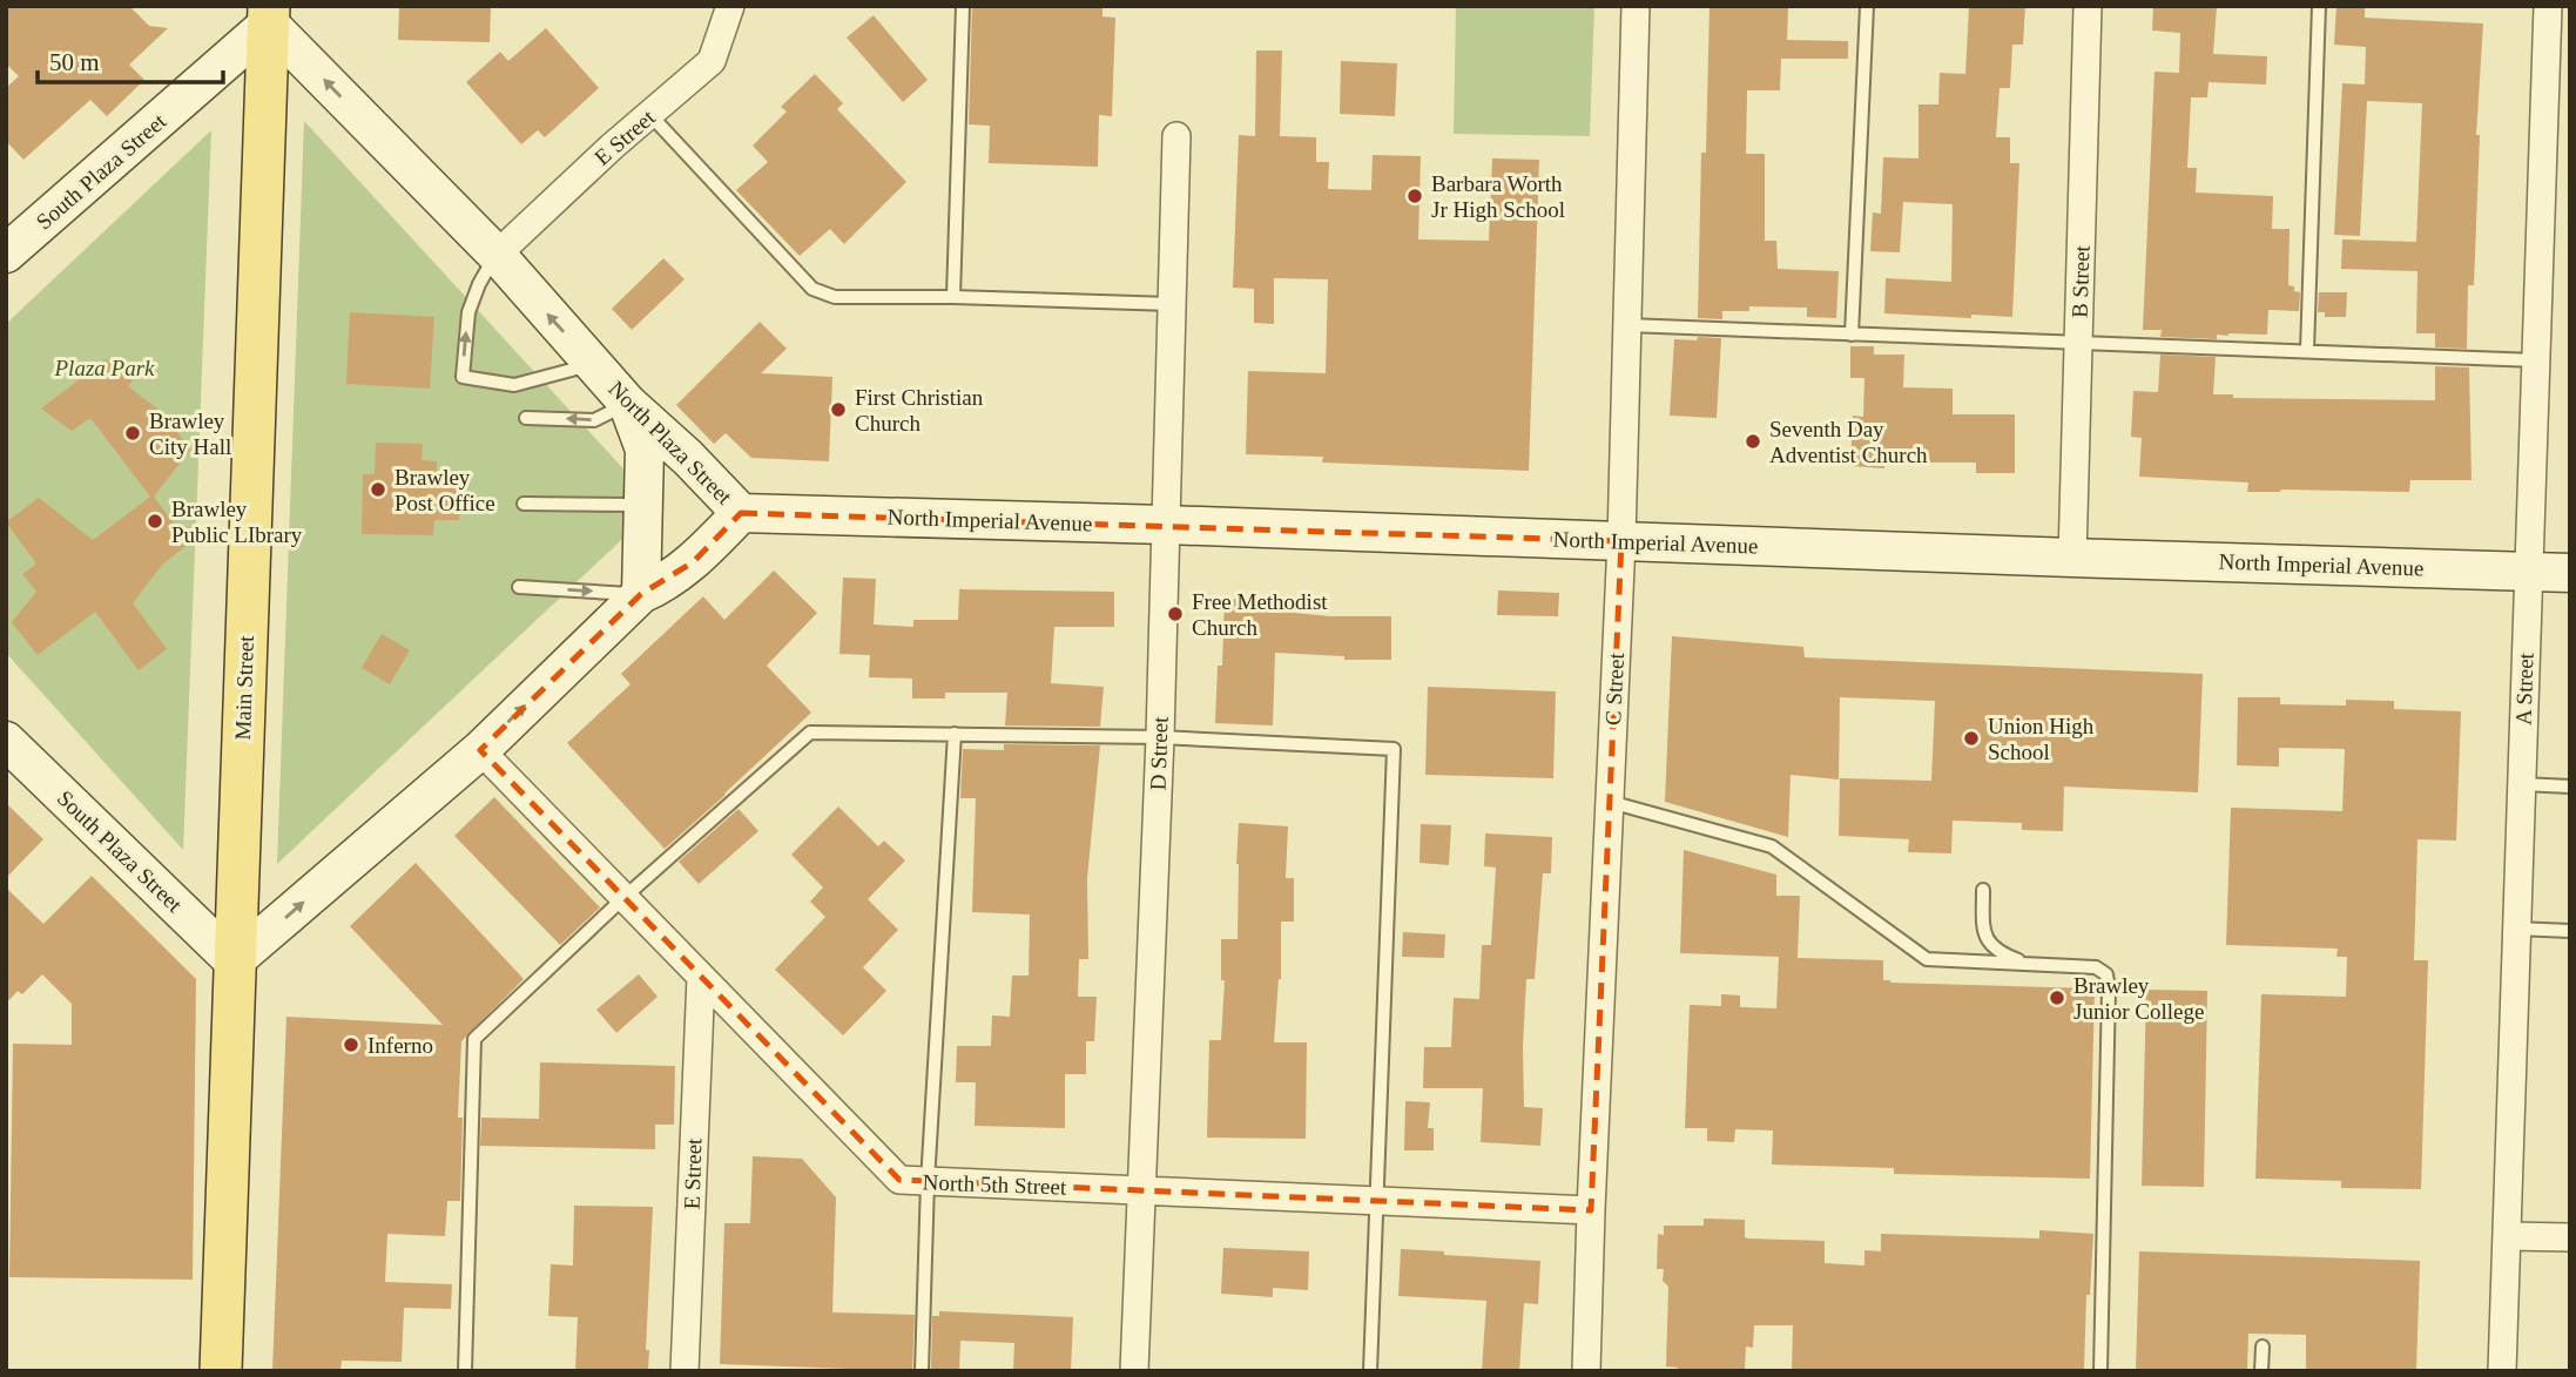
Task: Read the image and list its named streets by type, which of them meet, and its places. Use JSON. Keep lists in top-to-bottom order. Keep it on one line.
{"streets":{"main road":["Main Street"],"street":["E Street","South Plaza Street","B Street","North Plaza Street","North Imperial Avenue","C Street","A Street","D Street","North 5th Street"]},"crossings":[["E Street","North Plaza Street"],["E Street","North 5th Street"],["South Plaza Street","North Plaza Street"],["South Plaza Street","Main Street"],["B Street","North Imperial Avenue"],["North Plaza Street","North Imperial Avenue"],["North Plaza Street","Main Street"],["North Plaza Street","North 5th Street"],["North Imperial Avenue","C Street"],["North Imperial Avenue","A Street"],["North Imperial Avenue","D Street"],["C Street","North 5th Street"],["D Street","North 5th Street"]],"parks":["Plaza Park"],"places":["Barbara Worth Jr High School","First Christian Church","Brawley City Hall","Seventh Day Adventist Church","Brawley Post Office","Brawley Public LIbrary","Free Methodist Church","Union High School","Brawley Junior College","Inferno"],"scale_bar":"50 m"}
